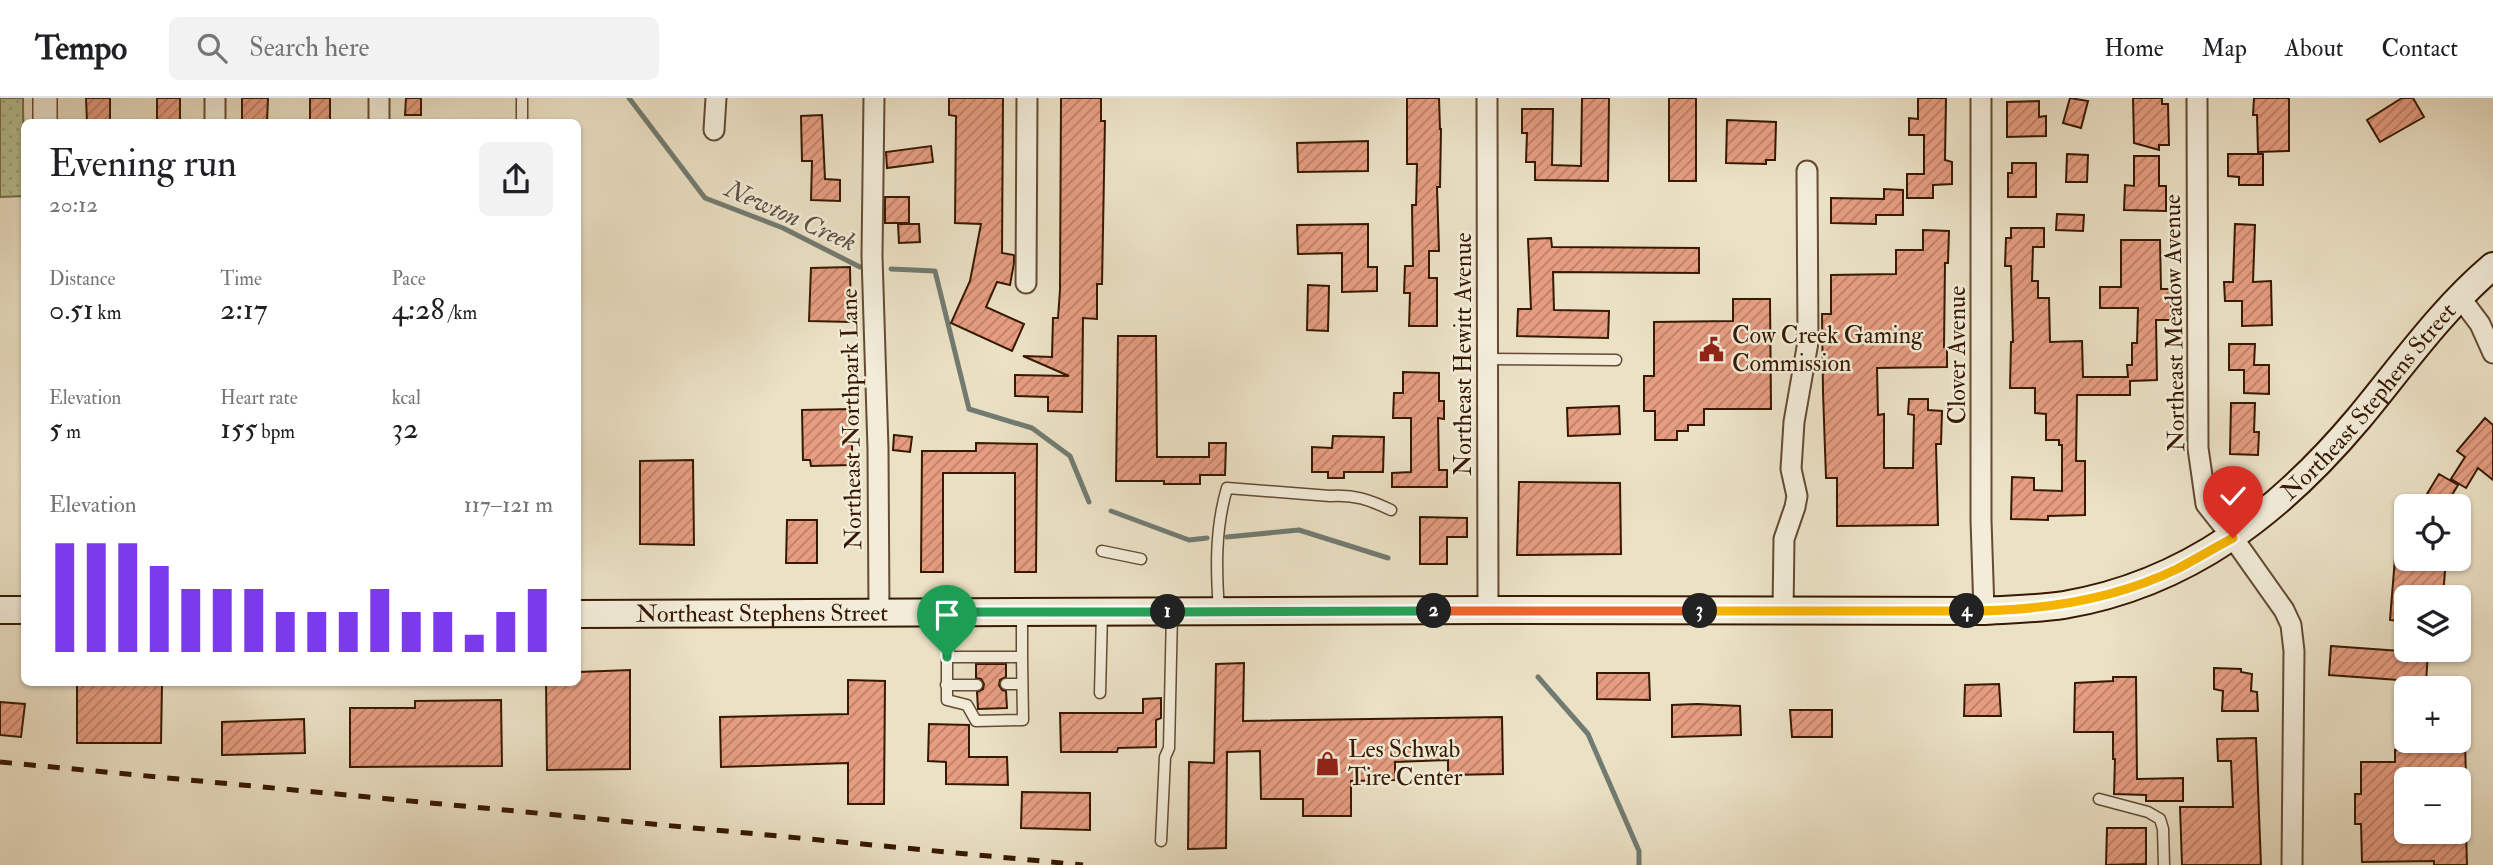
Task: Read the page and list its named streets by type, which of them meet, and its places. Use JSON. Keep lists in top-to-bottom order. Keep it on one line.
{"streets":{"main road":["Northeast Stephens Street"],"street":["Northeast Meadow Avenue","Northeast Hewitt Avenue","Clover Avenue","Northeast Northpark Lane"]},"crossings":[["Northeast Meadow Avenue","Northeast Stephens Street"],["Northeast Hewitt Avenue","Northeast Stephens Street"],["Clover Avenue","Northeast Stephens Street"],["Northeast Stephens Street","Northeast Northpark Lane"]],"water":["Newton Creek"],"places":{"public building":["Cow Creek Gaming Commission"],"shop":["Les Schwab Tire Center"]},"page":{"header":"Tempo","search":"Search here","nav":["Home","Map","About","Contact"],"heading":["Evening run","20:12"],"stats":[["Distance","0.51 km"],["Time","2:17"],["Pace","4:28 /km"],["Elevation","5 m"],["Heart rate","155 bpm"],["kcal","32"]],"chart":["Elevation","117–121 m"],"map_buttons":["+","−"],"pins":["2","3","4","1"]}}
